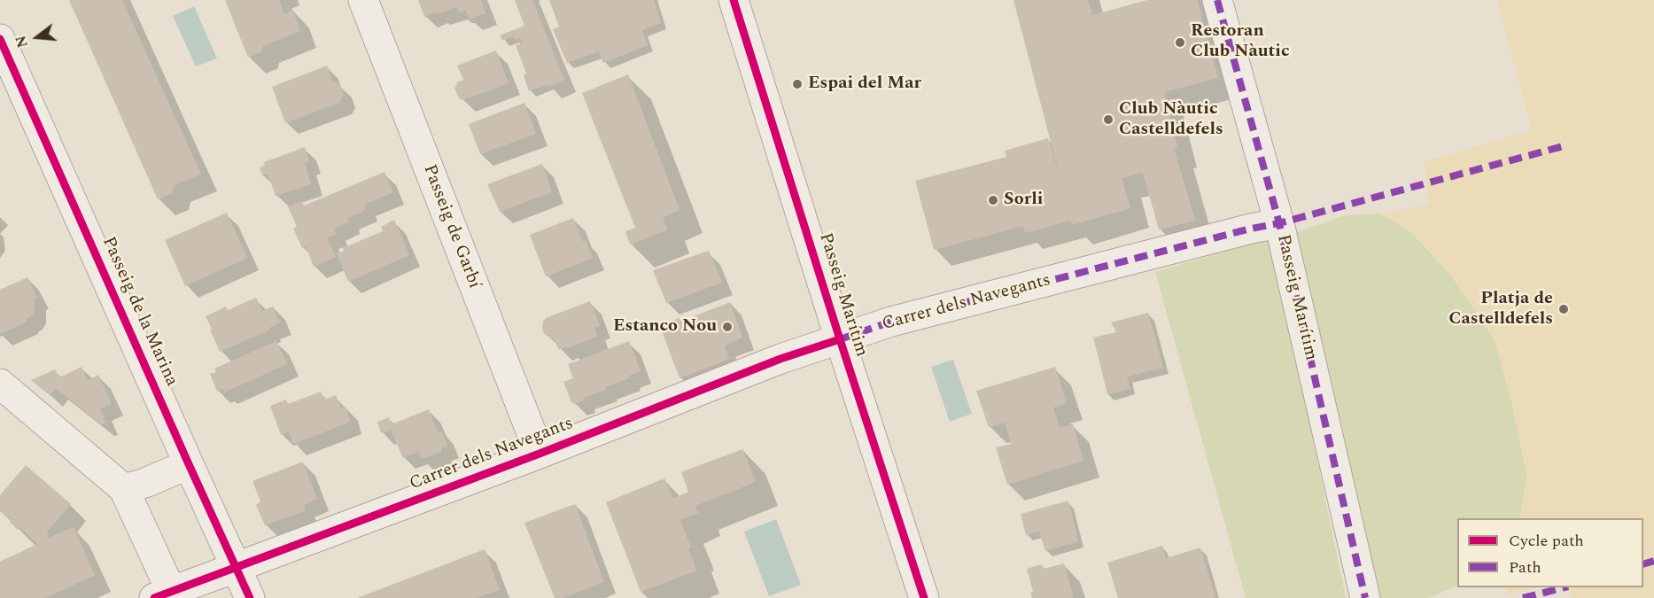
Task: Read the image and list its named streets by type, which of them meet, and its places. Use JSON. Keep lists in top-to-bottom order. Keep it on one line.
{"streets":{"street":["Passeig de Garbí","Passeig Marítim","Carrer dels Navegants","Passeig de la Marina"]},"crossings":[["Passeig de Garbí","Carrer dels Navegants"],["Passeig Marítim","Carrer dels Navegants"],["Carrer dels Navegants","Passeig de la Marina"]],"places":["Restoran Club Nàutic","Espai del Mar","Club Nàutic Castelldefels","Sorli","Platja de Castelldefels","Estanco Nou"],"legend":["Cycle path","Path"],"north":"left"}
